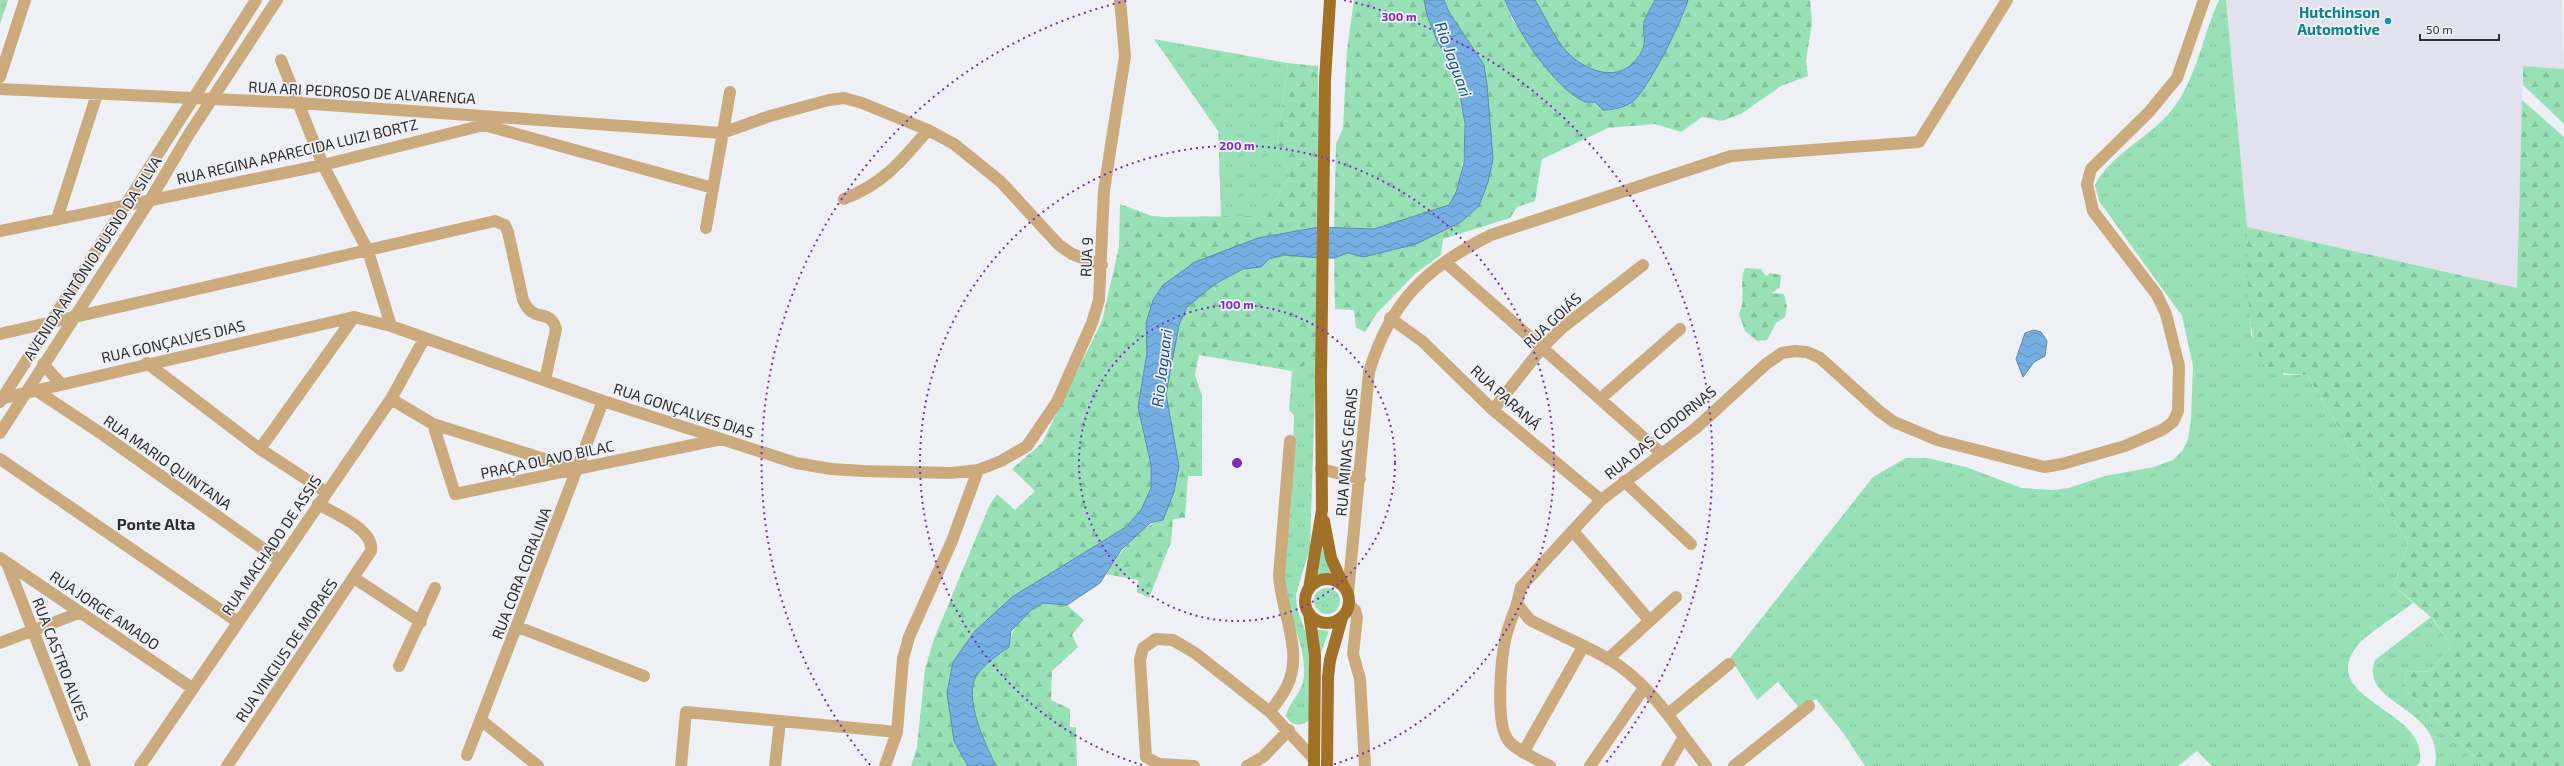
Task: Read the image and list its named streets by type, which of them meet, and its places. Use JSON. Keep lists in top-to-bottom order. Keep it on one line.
{"streets":{"street":["RUA ARI PEDROSO DE ALVARENGA","RUA REGINA APARECIDA LUIZI BORTZ","RUA 9","AVENIDA ANTÔNIO BUENO DA SILVA","RUA GOIÁS","RUA GONÇALVES DIAS","RUA PARANÁ","RUA DAS CODORNAS","RUA MINAS GERAIS","PRAÇA OLAVO BILAC","RUA MARIO QUINTANA","RUA MACHADO DE ASSIS","RUA CORA CORALINA","RUA JORGE AMADO","RUA VINCIUS DE MORAES","RUA CASTRO ALVES"]},"crossings":[["RUA ARI PEDROSO DE ALVARENGA","RUA REGINA APARECIDA LUIZI BORTZ"],["RUA ARI PEDROSO DE ALVARENGA","AVENIDA ANTÔNIO BUENO DA SILVA"],["RUA REGINA APARECIDA LUIZI BORTZ","AVENIDA ANTÔNIO BUENO DA SILVA"],["RUA 9","RUA GONÇALVES DIAS"],["AVENIDA ANTÔNIO BUENO DA SILVA","RUA GONÇALVES DIAS"],["RUA GOIÁS","RUA PARANÁ"],["RUA GONÇALVES DIAS","PRAÇA OLAVO BILAC"],["RUA GONÇALVES DIAS","RUA MARIO QUINTANA"],["RUA GONÇALVES DIAS","RUA MACHADO DE ASSIS"],["RUA GONÇALVES DIAS","RUA CORA CORALINA"],["RUA PARANÁ","RUA DAS CODORNAS"],["RUA PARANÁ","RUA MINAS GERAIS"],["PRAÇA OLAVO BILAC","RUA CORA CORALINA"],["RUA MARIO QUINTANA","RUA MACHADO DE ASSIS"],["RUA MACHADO DE ASSIS","RUA JORGE AMADO"],["RUA MACHADO DE ASSIS","RUA VINCIUS DE MORAES"],["RUA JORGE AMADO","RUA CASTRO ALVES"]],"districts":["Ponte Alta"],"water":["Rio Jaguari"],"places":["Hutchinson Automotive"],"scale_bar":"50 m","rings":["300 m","200 m","100 m"]}
